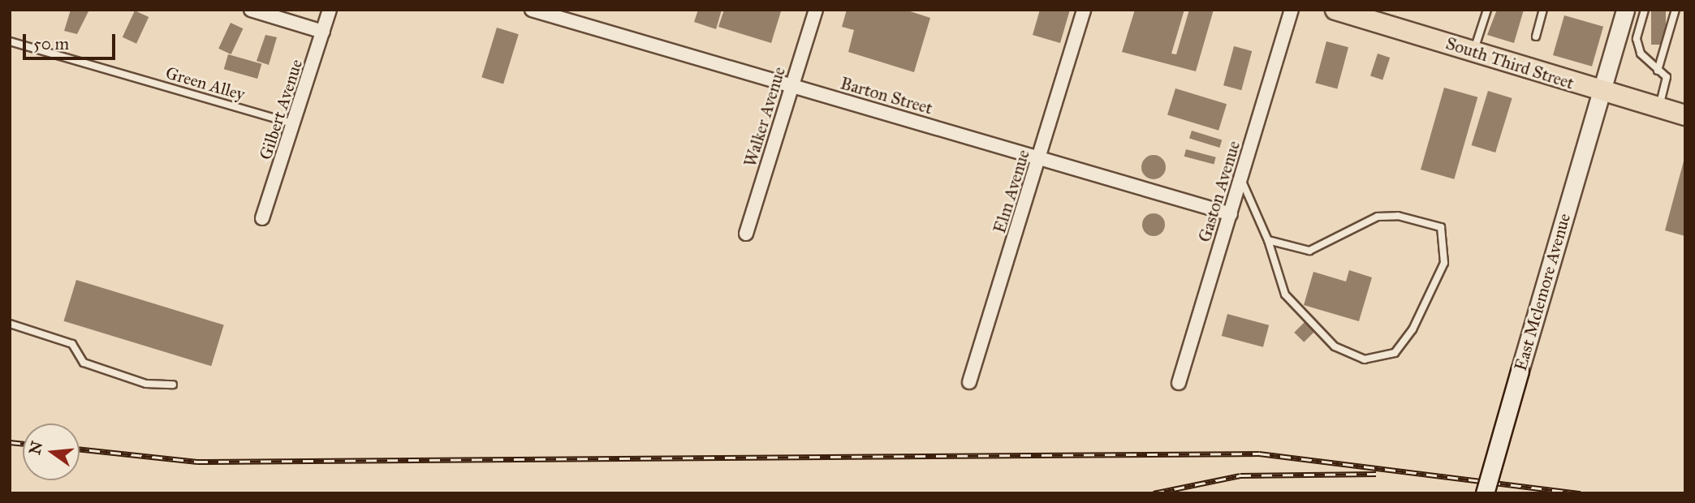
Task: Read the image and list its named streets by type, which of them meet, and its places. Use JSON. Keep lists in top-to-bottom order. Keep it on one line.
{"streets":{"main road":["South Third Street","East Mclemore Avenue"],"street":["Barton Street","Gilbert Avenue","Walker Avenue","Elm Avenue","Gaston Avenue"],"lane":["Green Alley"]},"crossings":[["South Third Street","East Mclemore Avenue"],["Green Alley","Gilbert Avenue"],["Barton Street","Walker Avenue"],["Barton Street","Elm Avenue"],["Barton Street","Gaston Avenue"]],"scale_bar":"50 m","north":"left"}
